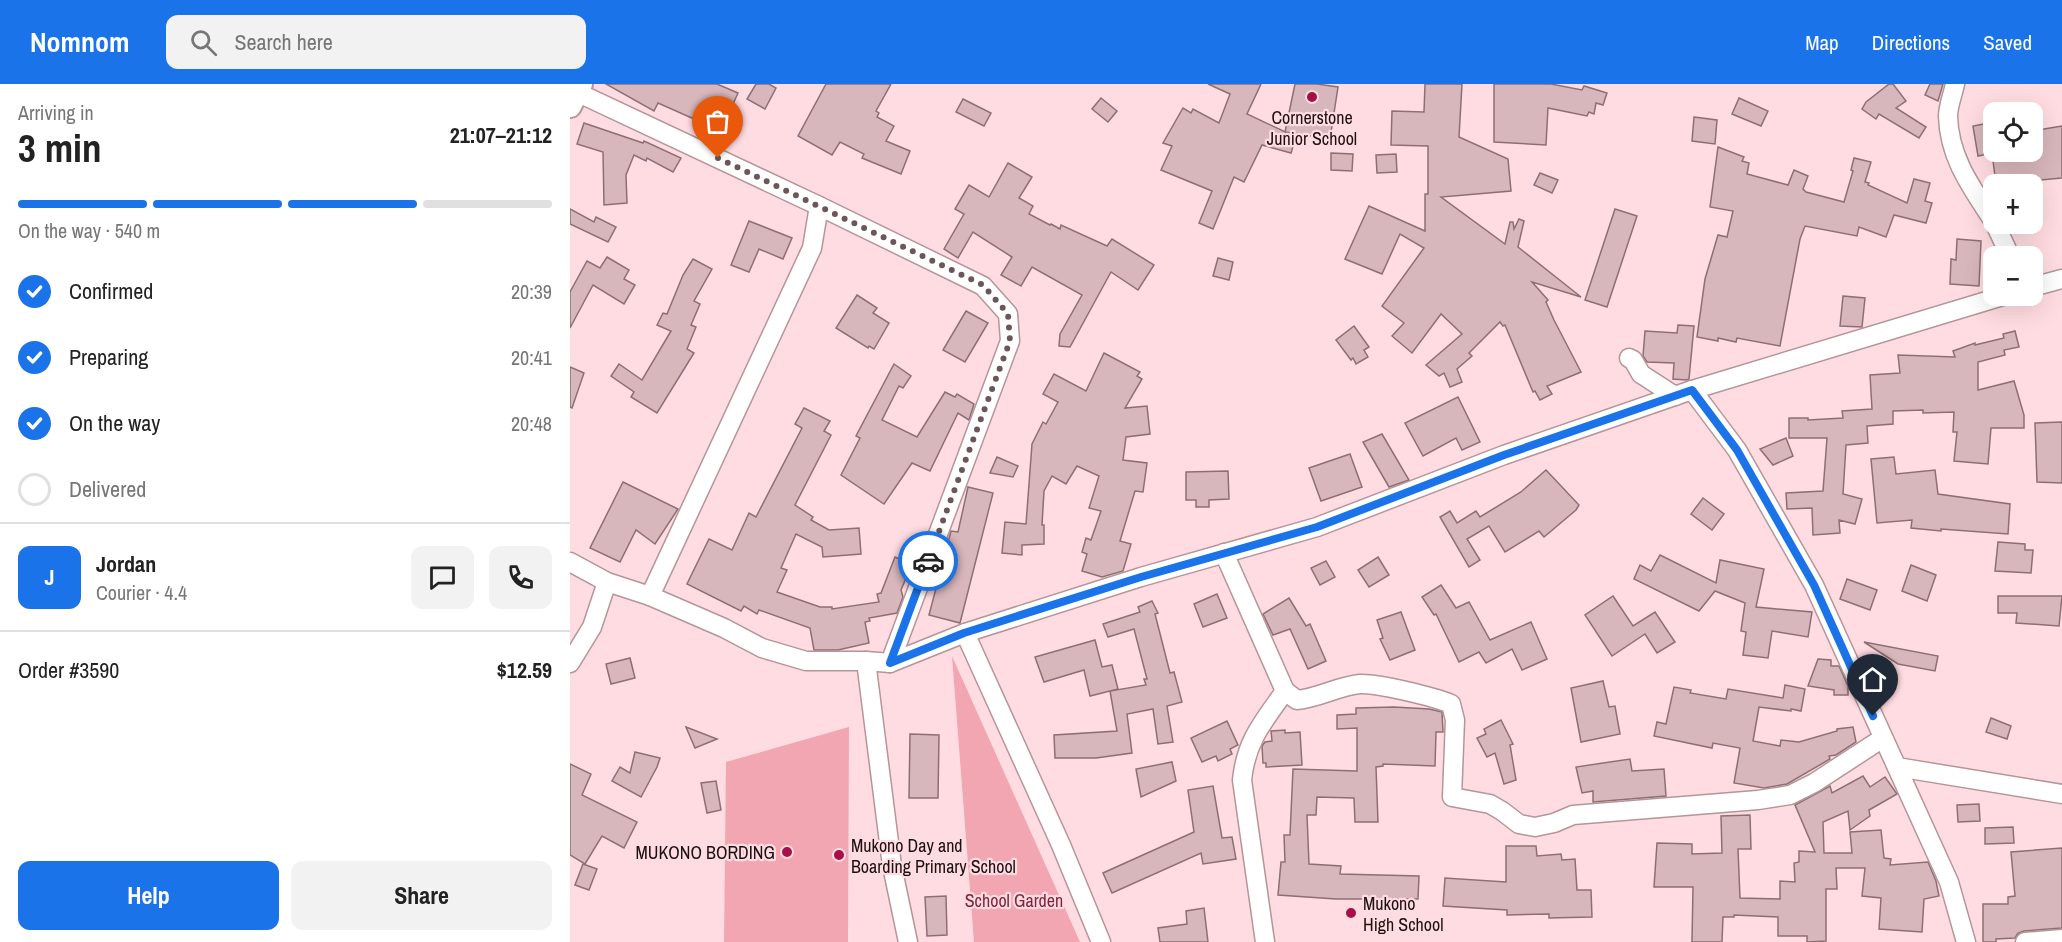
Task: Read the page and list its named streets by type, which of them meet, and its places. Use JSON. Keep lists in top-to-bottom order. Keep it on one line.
{"parks":["School Garden"],"places":["Cornerstone Junior School","MUKONO BORDING","Mukono Day and Boarding Primary School","Mukono High School"],"page":{"header":"Nomnom","search":"Search here","nav":["Map","Directions","Saved"],"heading":["3 min","Arriving in","21:07–21:12"],"panel":["Jordan","Courier · 4.4","Order #3590","$12.59"],"map_buttons":["+","−"],"bar":"On the way · 540 m","list":[["Confirmed","20:39"],["Preparing","20:41"],["On the way","20:48"],"Delivered"],"round":"J","buttons":["Help","Share"]}}
